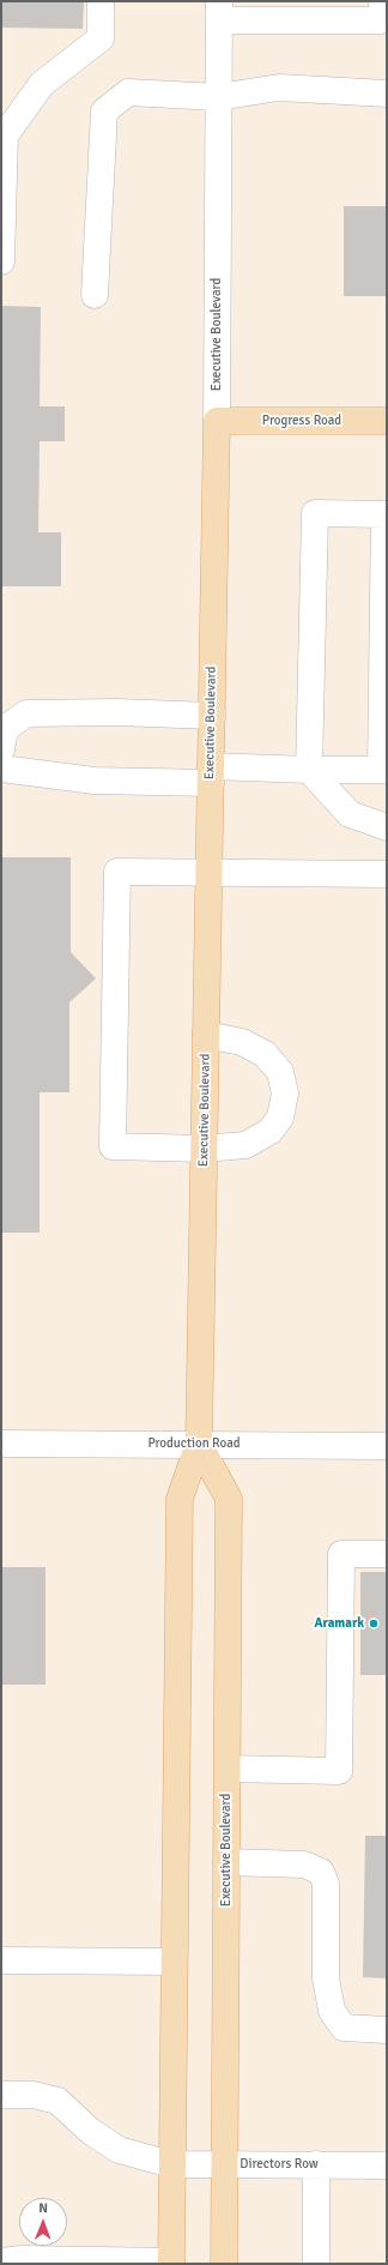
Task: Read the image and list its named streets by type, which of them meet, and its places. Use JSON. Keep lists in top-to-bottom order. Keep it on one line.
{"streets":{"main road":["Executive Boulevard","Progress Road"],"street":["Production Road","Directors Row"]},"crossings":[["Executive Boulevard","Progress Road"],["Executive Boulevard","Production Road"],["Executive Boulevard","Directors Row"]],"places":["Aramark"],"north":"top"}
